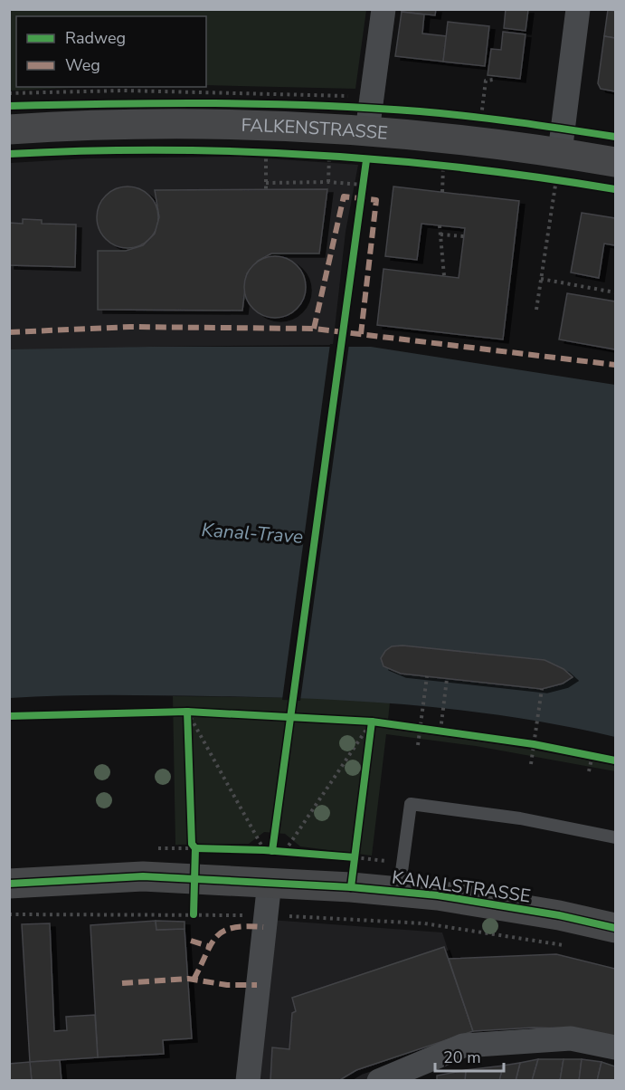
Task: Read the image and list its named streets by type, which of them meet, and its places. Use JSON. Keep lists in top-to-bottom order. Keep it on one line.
{"streets":{"main road":["FALKENSTRASSE","KANALSTRASSE"]},"water":["Kanal-Trave"],"legend":["Radweg","Weg"],"scale_bar":"20 m"}
